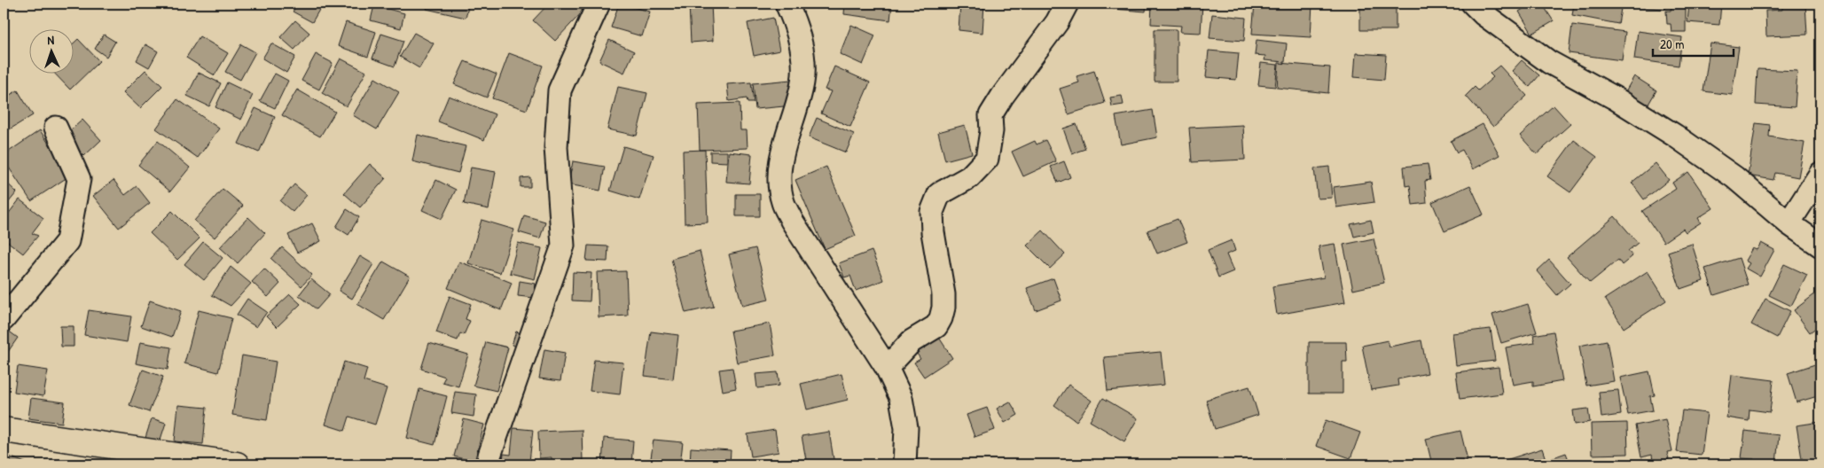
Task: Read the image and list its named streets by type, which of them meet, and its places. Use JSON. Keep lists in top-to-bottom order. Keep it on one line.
{"scale_bar":"20 m","north":"top"}
